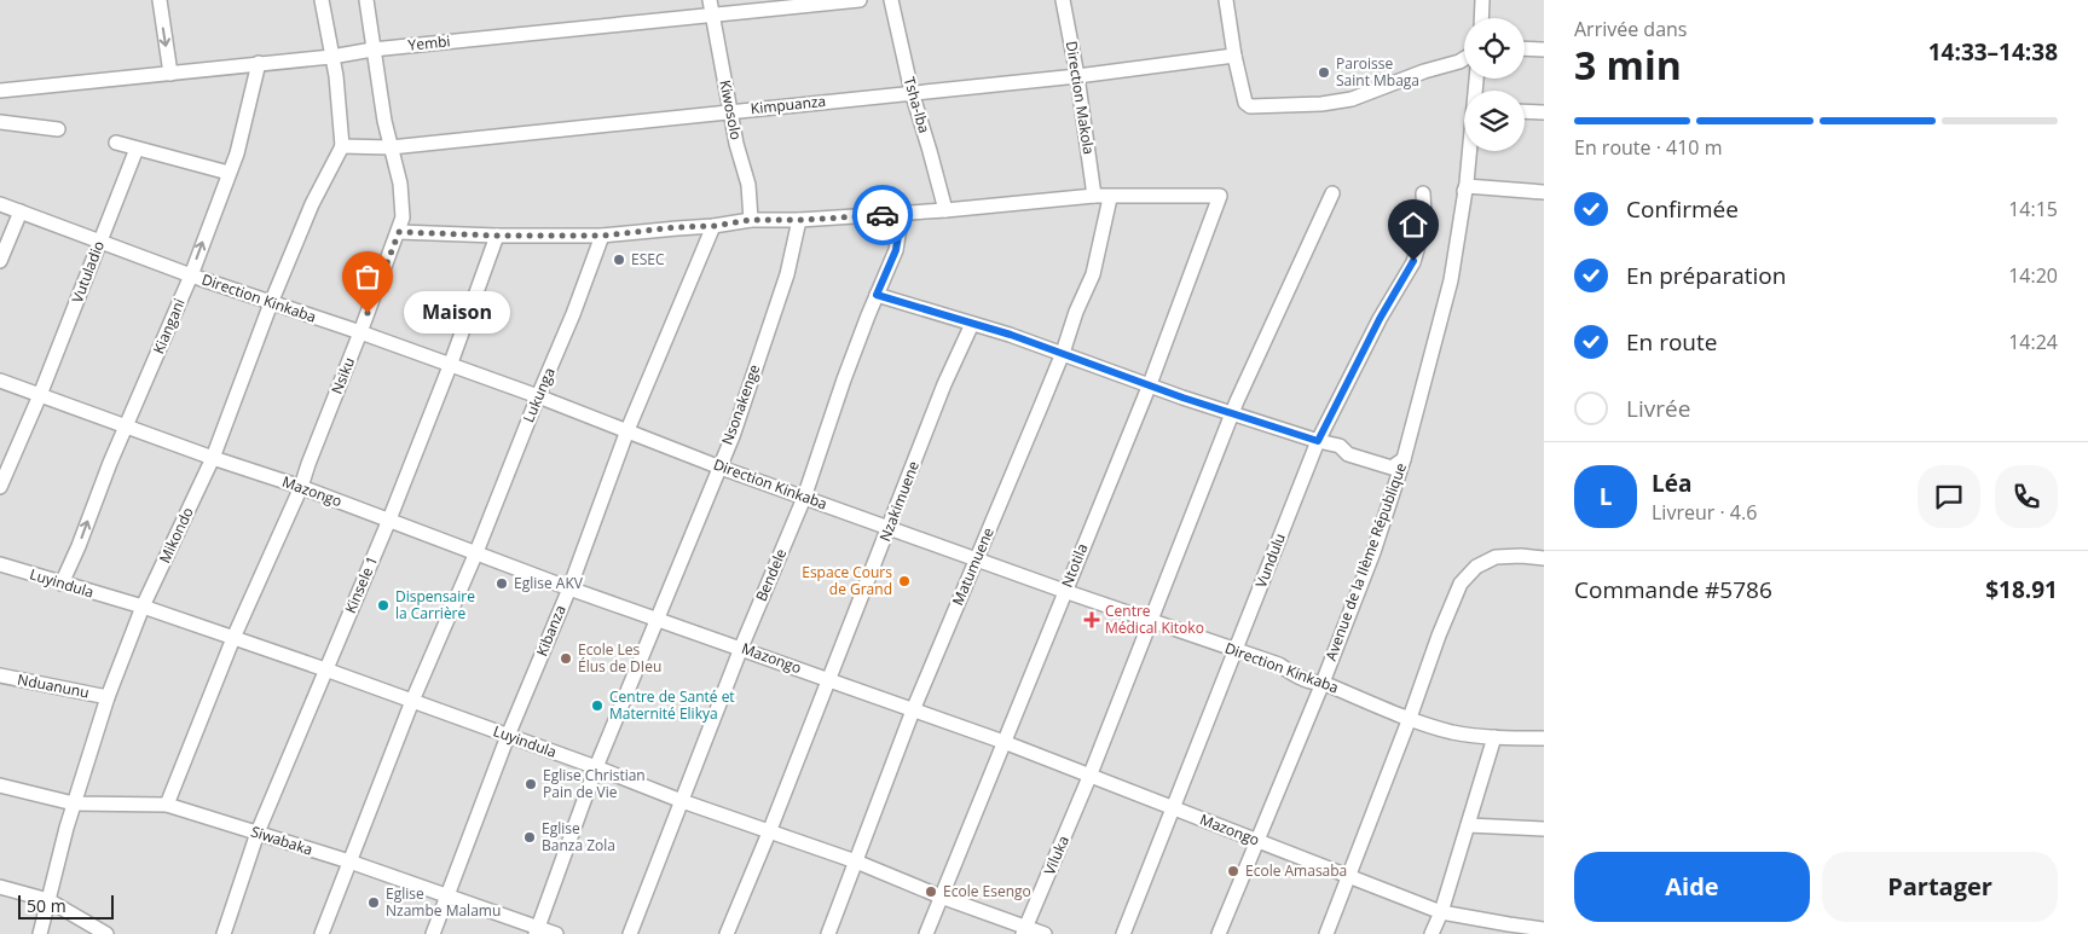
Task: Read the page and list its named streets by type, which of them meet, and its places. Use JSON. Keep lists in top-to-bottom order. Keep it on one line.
{"streets":{"street":["Yembi","Direction Makola","Kimpuanza","Tsha-Iba","Kiwosolo","Vutuladio","Direction Kinkaba","Kiangani","Nsiku","Lukunga","Nsonakenge","Mazongo","Nzakimuene","Mikondo","Vundulu","Avenue de la IIème République","Ntotila","Matumuene","Bendele","Luyindula","Kinsele 1","Kibanza","Nduanunu","Siwabaka","Viluka"]},"crossings":[["Yembi","Kiwosolo"],["Yembi","Kiangani"],["Yembi","Nsiku"],["Direction Makola","Kimpuanza"],["Kimpuanza","Tsha-Iba"],["Kimpuanza","Kiwosolo"],["Kimpuanza","Nsiku"],["Kimpuanza","Mikondo"],["Vutuladio","Direction Kinkaba"],["Vutuladio","Mazongo"],["Direction Kinkaba","Kiangani"],["Direction Kinkaba","Nsiku"],["Direction Kinkaba","Lukunga"],["Direction Kinkaba","Nsonakenge"],["Direction Kinkaba","Nzakimuene"],["Direction Kinkaba","Mikondo"],["Direction Kinkaba","Vundulu"],["Direction Kinkaba","Avenue de la IIème République"],["Direction Kinkaba","Ntotila"],["Direction Kinkaba","Matumuene"],["Direction Kinkaba","Bendele"],["Direction Kinkaba","Kinsele 1"],["Direction Kinkaba","Kibanza"],["Direction Kinkaba","Viluka"],["Kiangani","Mazongo"],["Kiangani","Luyindula"],["Nsiku","Mazongo"],["Nsiku","Luyindula"],["Nsiku","Siwabaka"],["Lukunga","Mazongo"],["Lukunga","Luyindula"],["Lukunga","Siwabaka"],["Nsonakenge","Mazongo"],["Nsonakenge","Luyindula"],["Nsonakenge","Siwabaka"],["Mazongo","Nzakimuene"],["Mazongo","Mikondo"],["Mazongo","Vundulu"],["Mazongo","Avenue de la IIème République"],["Mazongo","Ntotila"],["Mazongo","Matumuene"],["Mazongo","Bendele"],["Mazongo","Kinsele 1"],["Mazongo","Kibanza"],["Mazongo","Viluka"],["Nzakimuene","Luyindula"],["Mikondo","Luyindula"],["Mikondo","Nduanunu"],["Mikondo","Siwabaka"],["Ntotila","Matumuene"],["Ntotila","Luyindula"],["Matumuene","Luyindula"],["Bendele","Luyindula"],["Luyindula","Kinsele 1"],["Luyindula","Kibanza"],["Luyindula","Viluka"],["Kinsele 1","Siwabaka"],["Kibanza","Siwabaka"]],"one_way":["Kiangani"],"places":{"other":["Paroisse Saint Mbaga","ESEC","Maison","Espace Cours de Grand","Eglise AKV","Dispensaire la Carrière","Ecole Les Élus de DIeu","Centre de Santé et Maternité Elikya","Eglise Christian Pain de Vie","Eglise Banza Zola","Ecole Amasaba","Ecole Esengo","Eglise Nzambe Malamu"],"health":["Centre Médical Kitoko"]},"scale_bar":"50 m","page":{"heading":["3 min","Arrivée dans","14:33–14:38"],"panel":["Léa","Livreur · 4.6","Commande #5786","$18.91"],"bar":"En route · 410 m","list":[["Confirmée","14:15"],["En préparation","14:20"],["En route","14:24"],"Livrée"],"bubble":"Maison","round":"L","buttons":["Aide","Partager"],"scale":"50 m"}}
